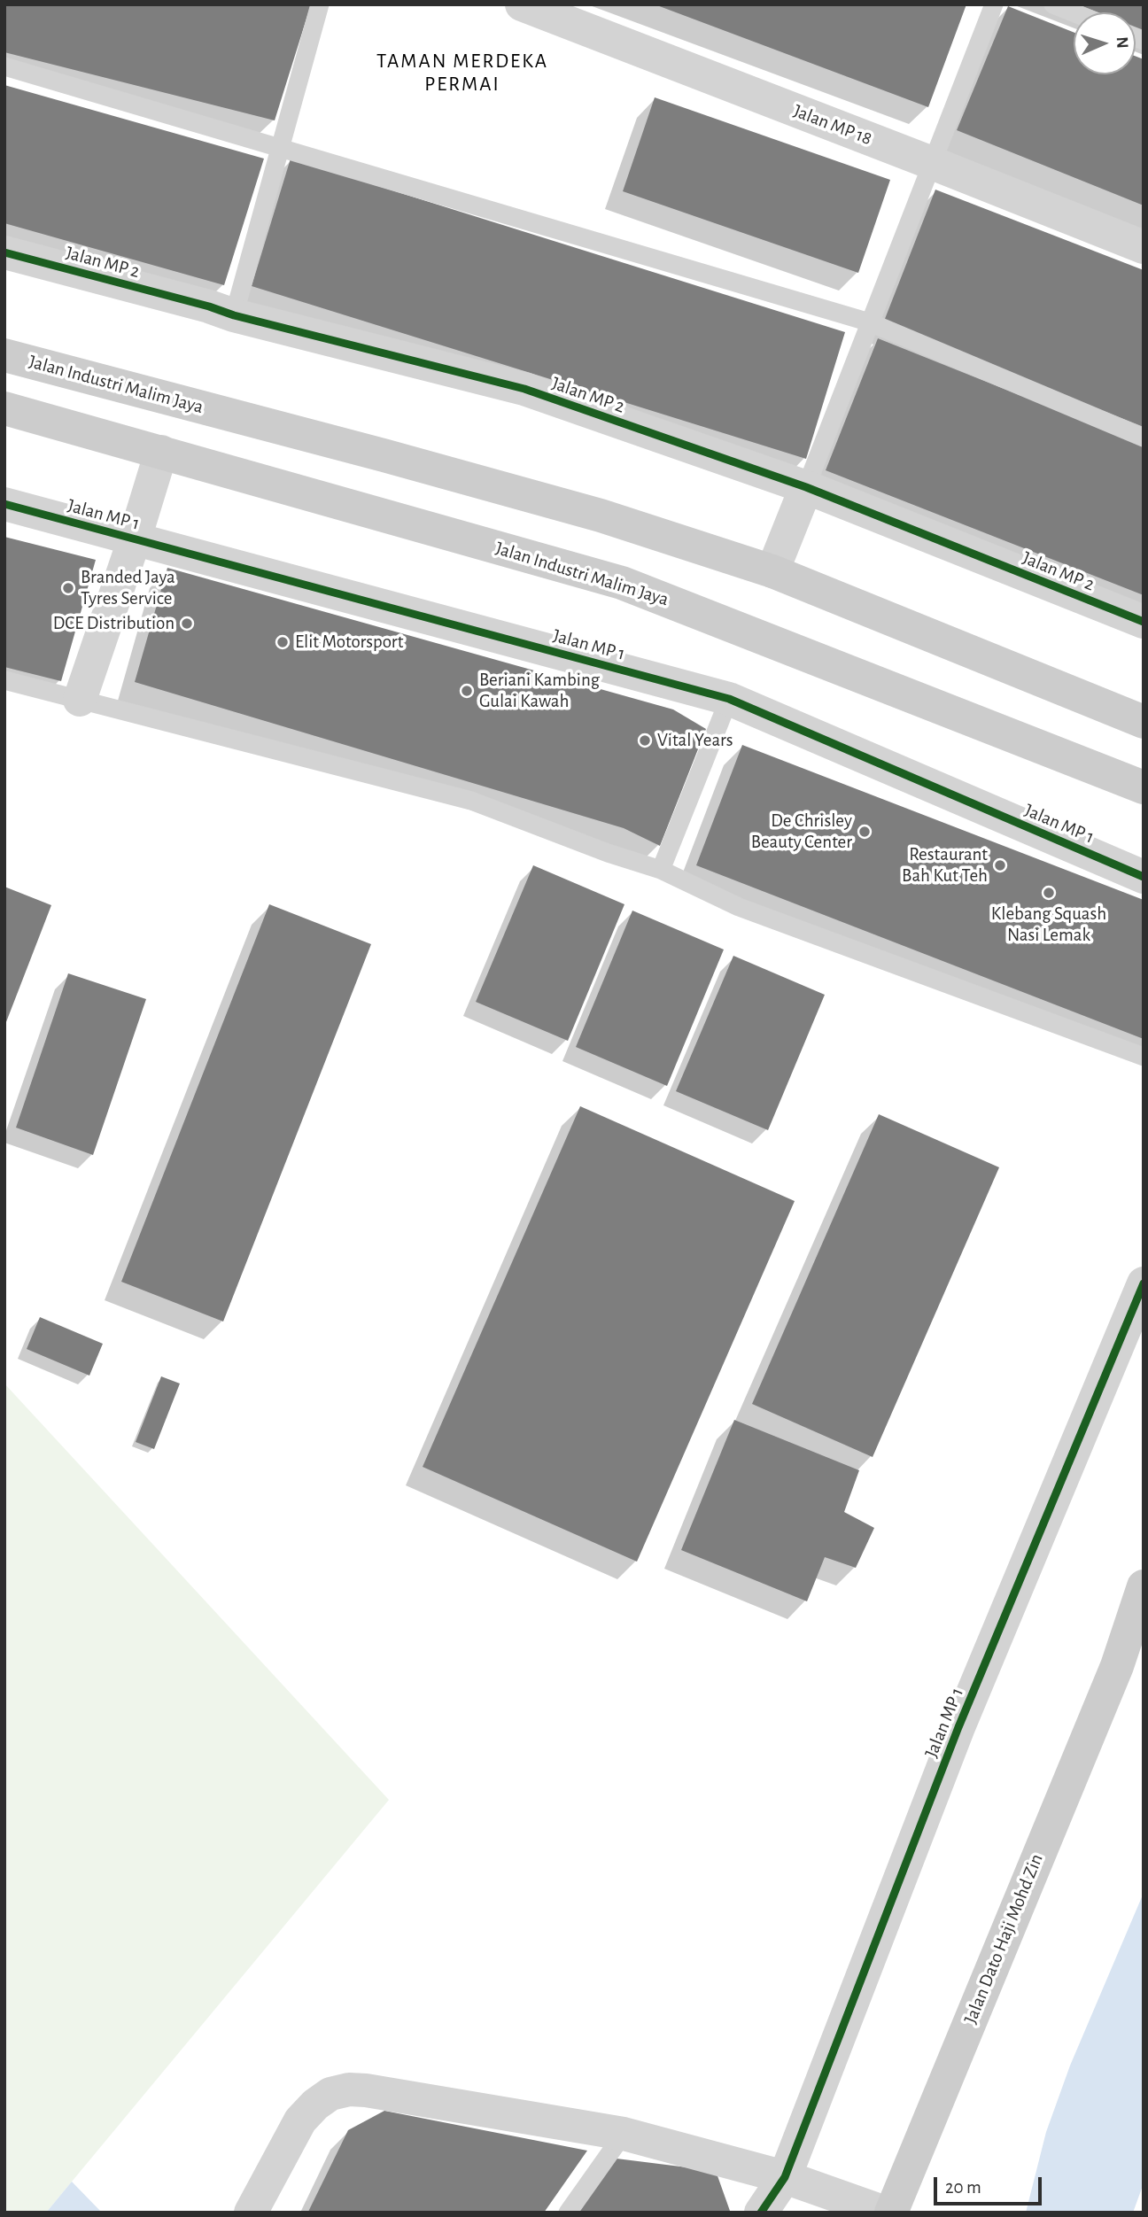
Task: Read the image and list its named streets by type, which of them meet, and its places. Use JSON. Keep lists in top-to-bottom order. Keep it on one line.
{"streets":{"main road":["Jalan Industri Malim Jaya","Jalan Dato Haji Mohd Zin"],"street":["Jalan MP 18","Jalan MP 2","Jalan MP 1"]},"districts":["TAMAN MERDEKA PERMAI"],"places":["Branded Jaya Tyres Service","DCE Distribution","Elit Motorsport","Beriani Kambing Gulai Kawah","Vital Years","De Chrisley Beauty Center","Restaurant Bah Kut Teh","Klebang Squash Nasi Lemak"],"scale_bar":"20 m","north":"right"}
